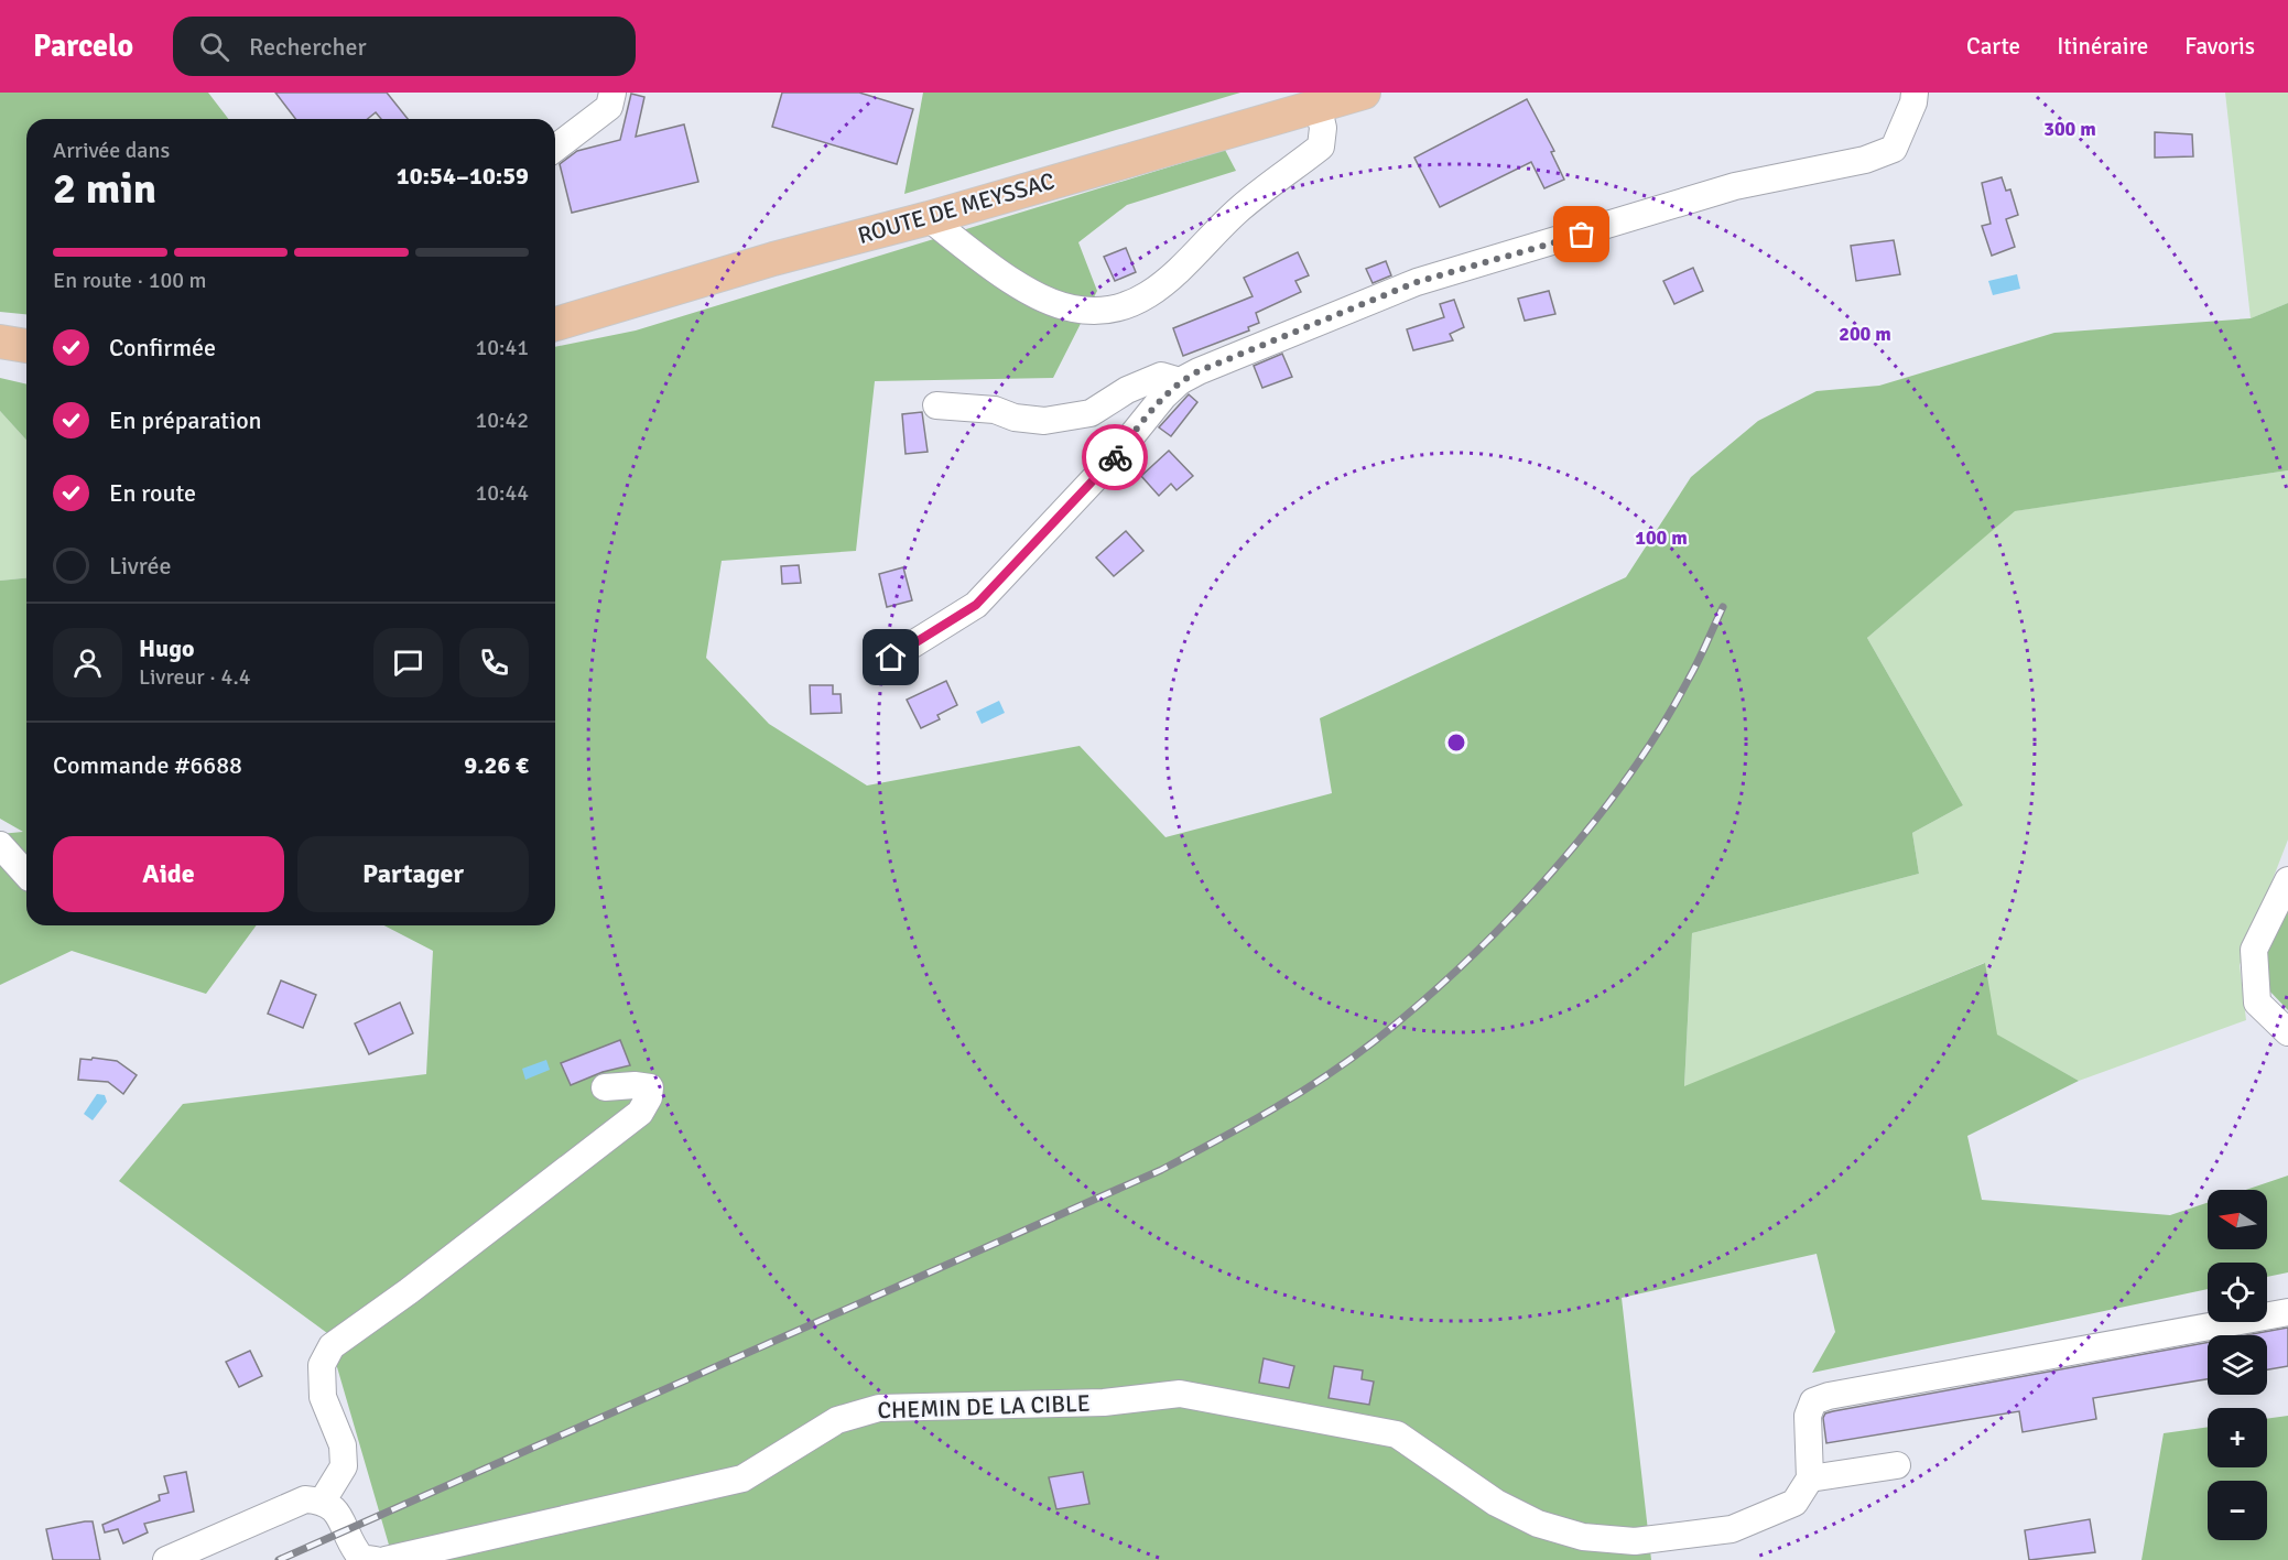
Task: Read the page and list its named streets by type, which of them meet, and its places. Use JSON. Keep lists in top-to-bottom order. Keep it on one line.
{"streets":{"main road":["ROUTE DE MEYSSAC"],"street":["CHEMIN DE LA CIBLE"]},"north":"left","page":{"header":"Parcelo","search":"Rechercher","nav":["Carte","Itinéraire","Favoris"],"heading":["2 min","Arrivée dans","10:54–10:59"],"panel":["Hugo","Livreur · 4.4","Commande #6688","9.26 €"],"bar":"En route · 100 m","list":[["Confirmée","10:41"],["En préparation","10:42"],["En route","10:44"],"Livrée"],"buttons":["Aide","Partager"],"map_buttons":["+","−"]},"rings":["300 m","200 m","100 m"]}
